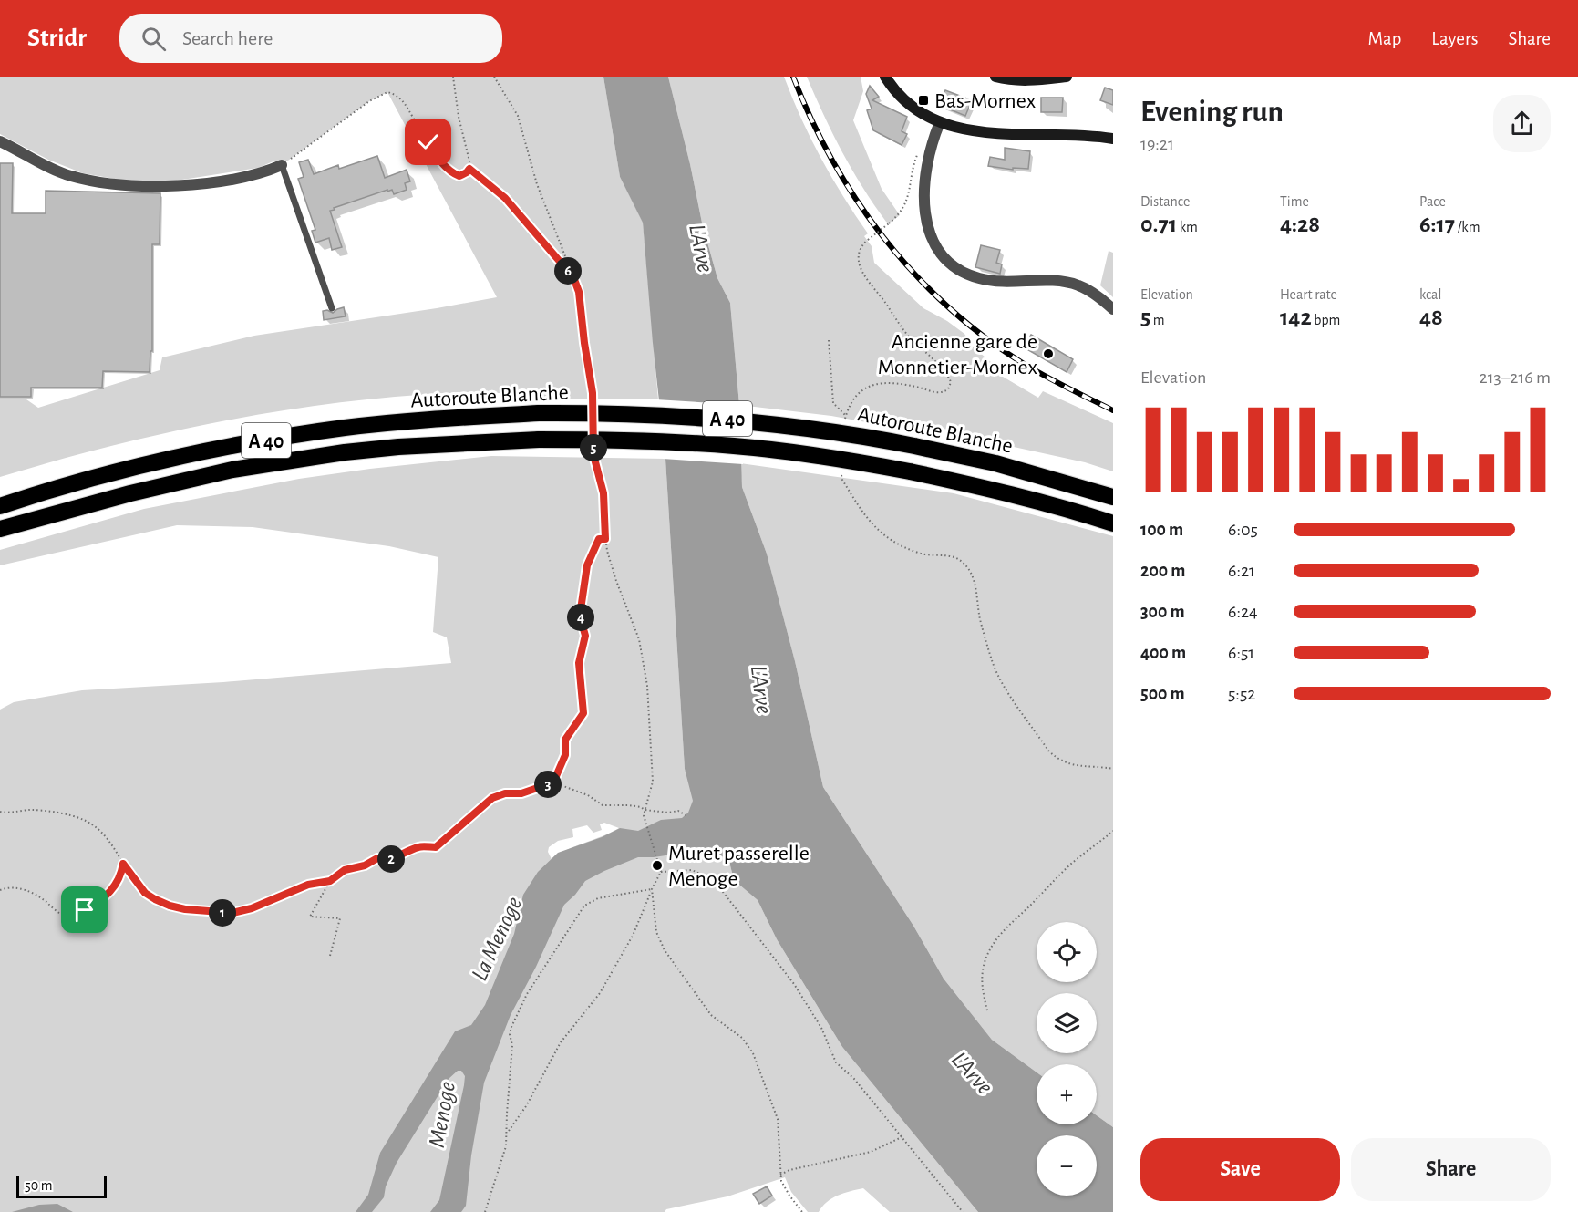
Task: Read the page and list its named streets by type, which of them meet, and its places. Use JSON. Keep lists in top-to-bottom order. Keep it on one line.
{"streets":{"highway":["Autoroute Blanche","A 40"]},"water":["L'Arve","La Menoge","Menoge"],"places":{"transit":["Bas-Mornex"],"other":["Ancienne gare de Monnetier-Mornex","Muret passerelle Menoge"]},"scale_bar":"50 m","page":{"header":"Stridr","search":"Search here","nav":["Map","Layers","Share"],"heading":["Evening run","19:21"],"stats":[["Distance","0.71 km"],["Time","4:28"],["Pace","6:17 /km"],["Elevation","5 m"],["Heart rate","142 bpm"],["kcal","48"]],"pins":["6","5","4","3","2","1"],"chart":["Elevation","213–216 m"],"list":[{"name":"100 m","note":"6:05"},{"name":"200 m","note":"6:21"},{"name":"300 m","note":"6:24"},{"name":"400 m","note":"6:51"},{"name":"500 m","note":"5:52"}],"map_buttons":["+","−"],"buttons":["Save","Share"],"scale":"50 m"}}
